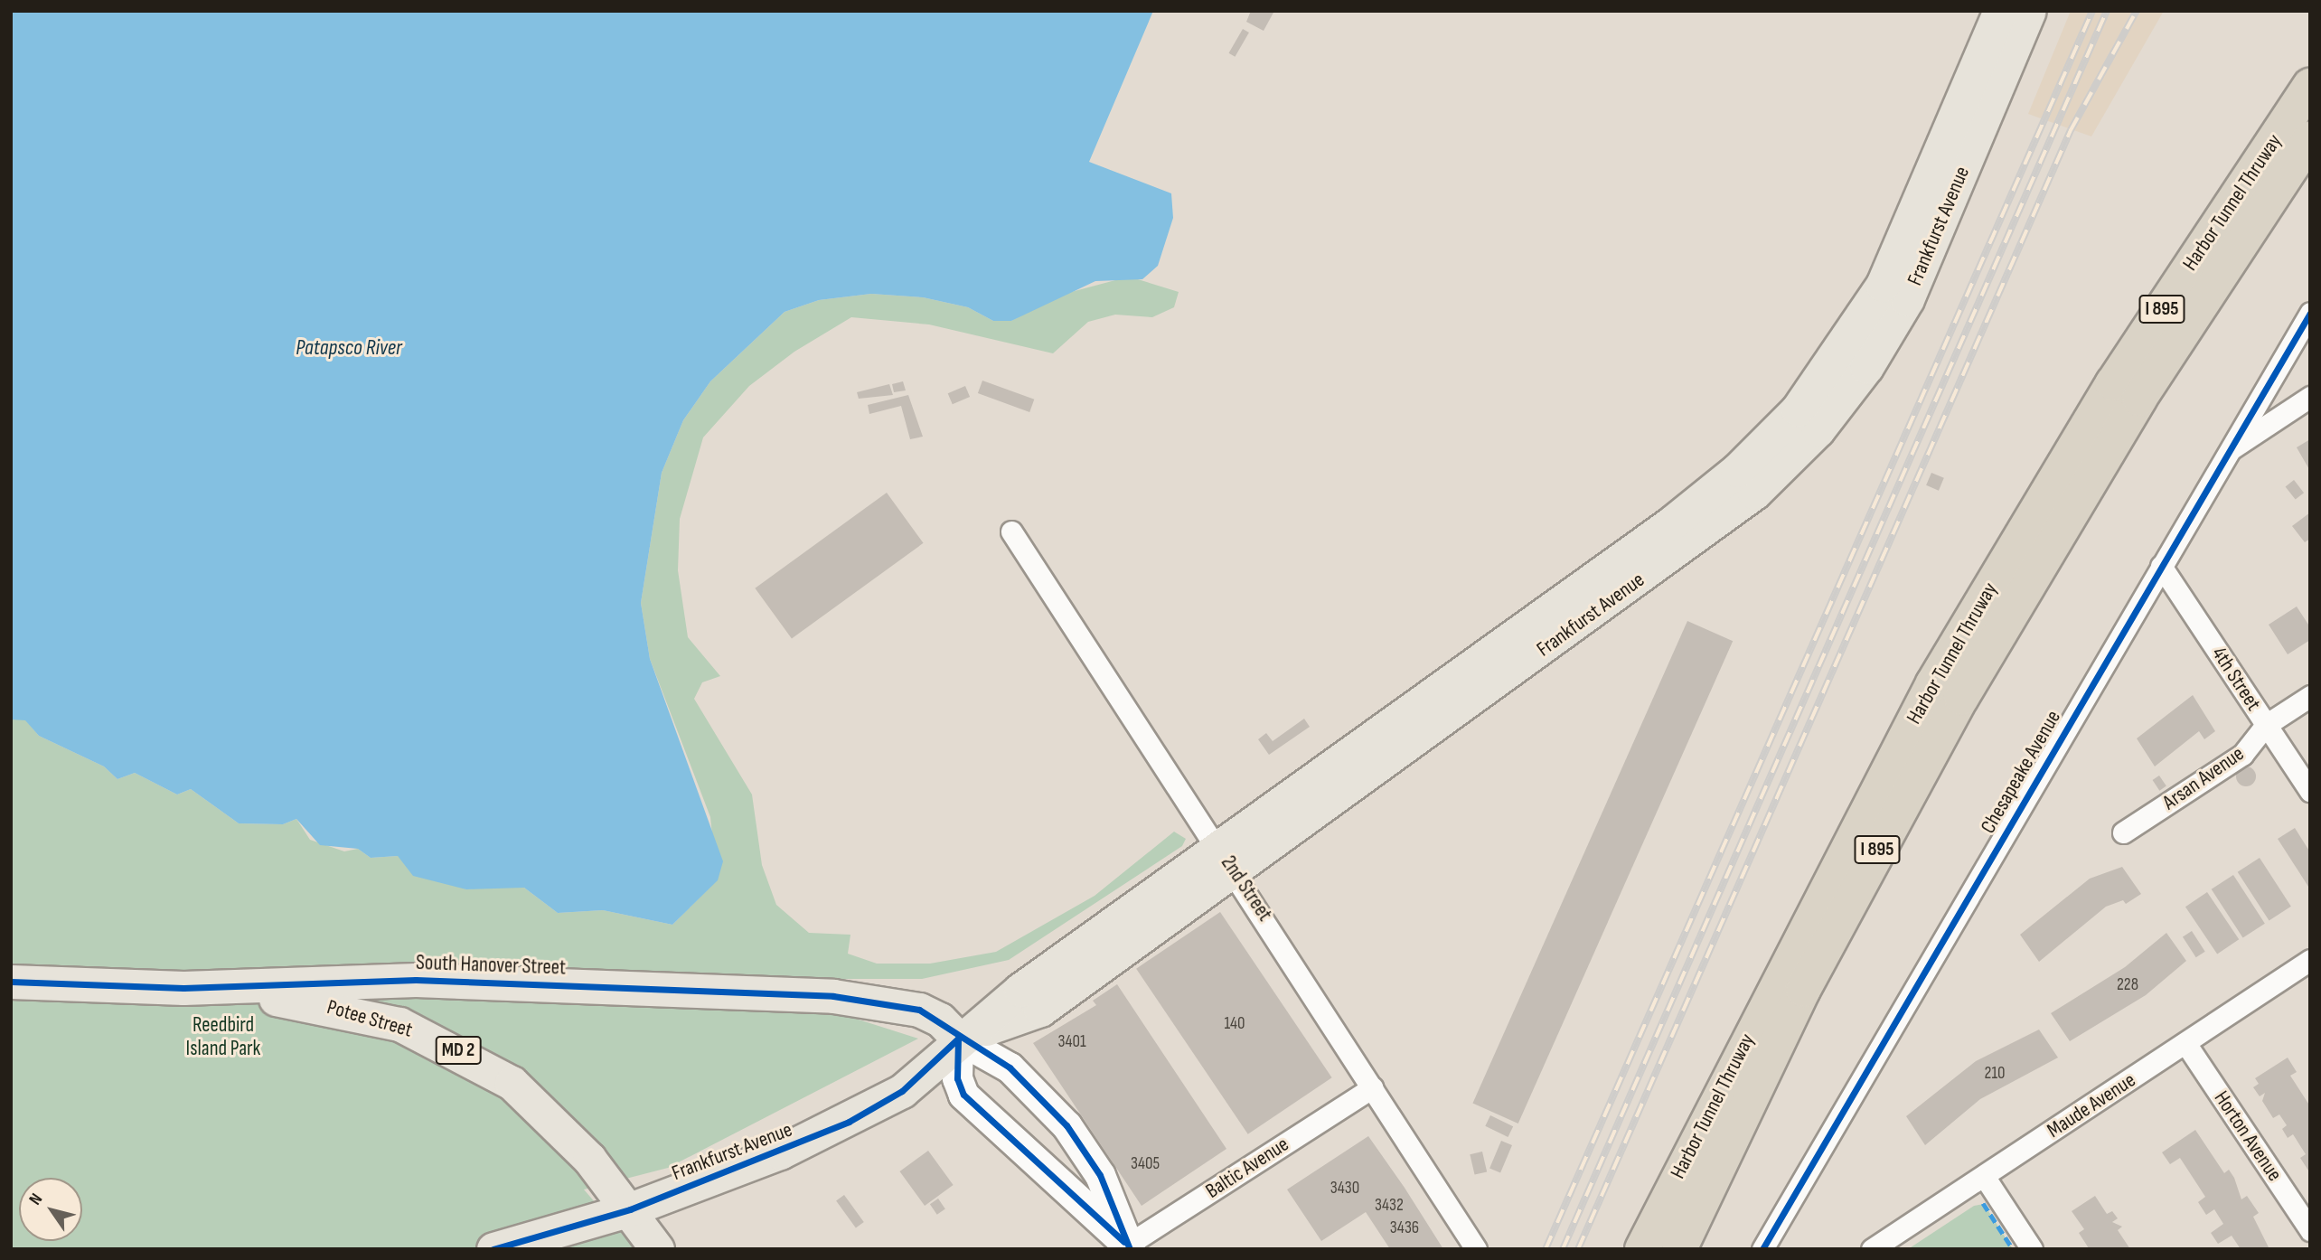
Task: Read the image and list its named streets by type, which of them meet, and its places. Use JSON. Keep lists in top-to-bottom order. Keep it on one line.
{"streets":{"highway":["Harbor Tunnel Thruway","I 895"],"main road":["Frankfurst Avenue","South Hanover Street","Potee Street","MD 2"],"street":["4th Street","Chesapeake Avenue","Arsan Avenue","2nd Street","Maude Avenue","Horton Avenue","Baltic Avenue"]},"crossings":[["Frankfurst Avenue","2nd Street"],["Frankfurst Avenue","South Hanover Street"],["Frankfurst Avenue","Potee Street"],["4th Street","Chesapeake Avenue"],["4th Street","Arsan Avenue"],["2nd Street","Baltic Avenue"],["South Hanover Street","Potee Street"],["South Hanover Street","Baltic Avenue"],["Maude Avenue","Horton Avenue"]],"water":["Patapsco River"],"parks":["Reedbird Island Park"],"house_numbers":["228","140","3401","210","3405","3430","3432","3436"],"north":"top left"}
